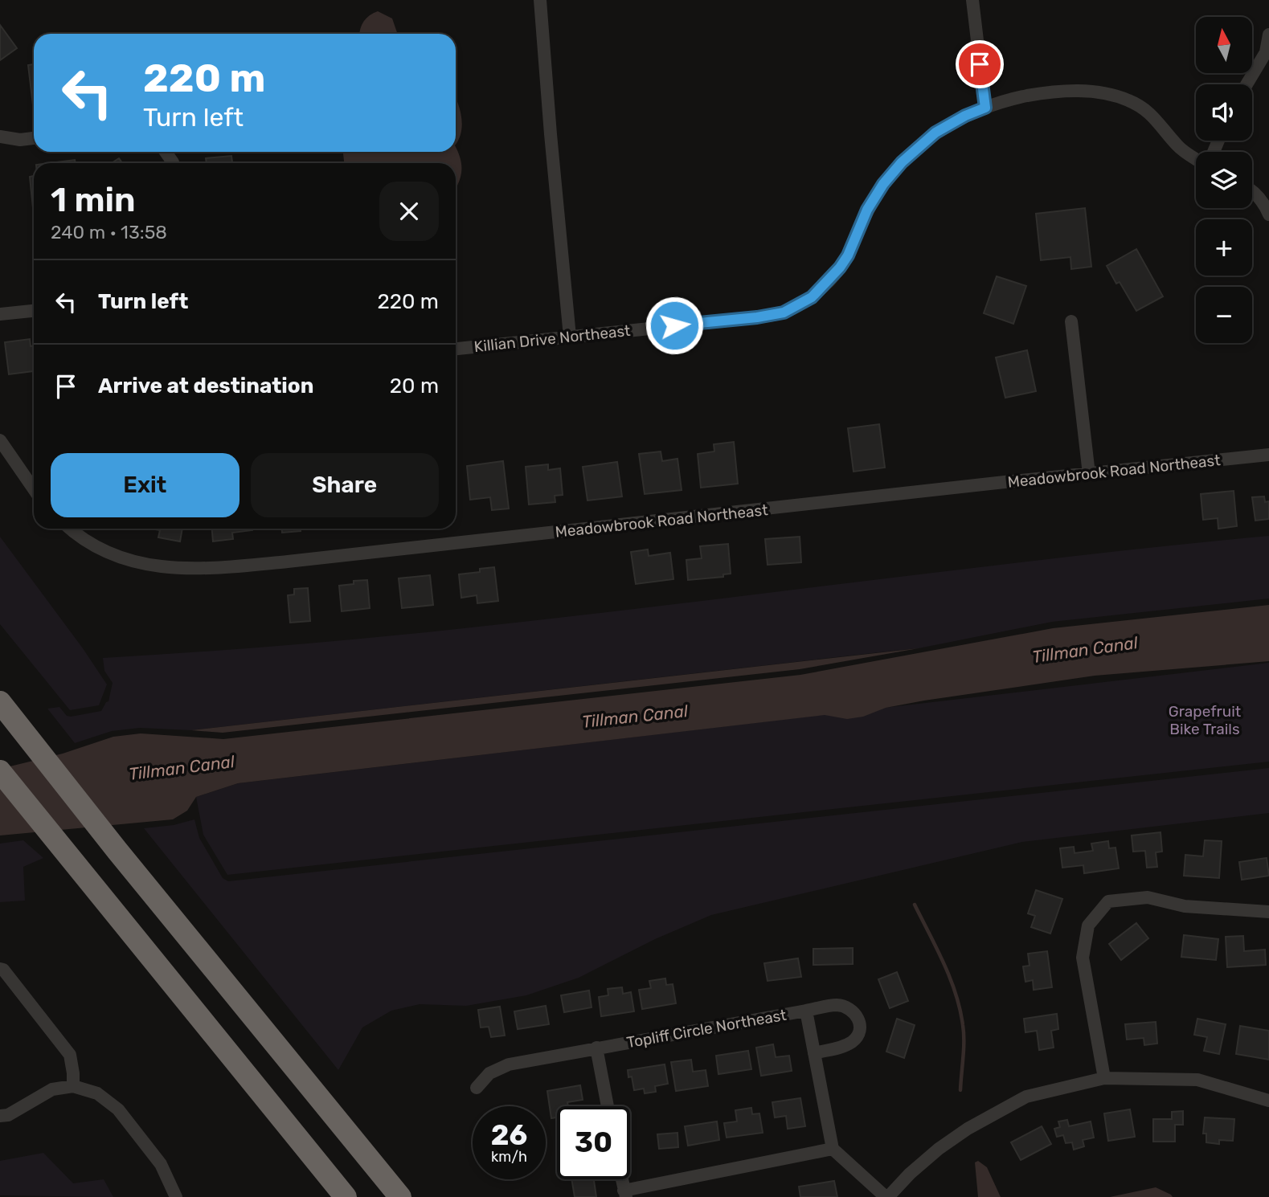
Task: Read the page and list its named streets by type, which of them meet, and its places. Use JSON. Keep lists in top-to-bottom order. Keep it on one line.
{"streets":{"street":["Killian Drive Northeast","Meadowbrook Road Northeast","Topliff Circle Northeast"]},"water":["Tillman Canal"],"parks":["Grapefruit Bike Trails"],"north":"top","page":{"map_buttons":["+","−"],"turn":["220 m","Turn left"],"heading":["1 min","240 m · 13:58"],"list":[{"name":"Turn left","value":"220 m"},{"name":"Arrive at destination","value":"20 m"}],"buttons":["Exit","Share"],"speed":"26 km/h","limit":"30"}}
